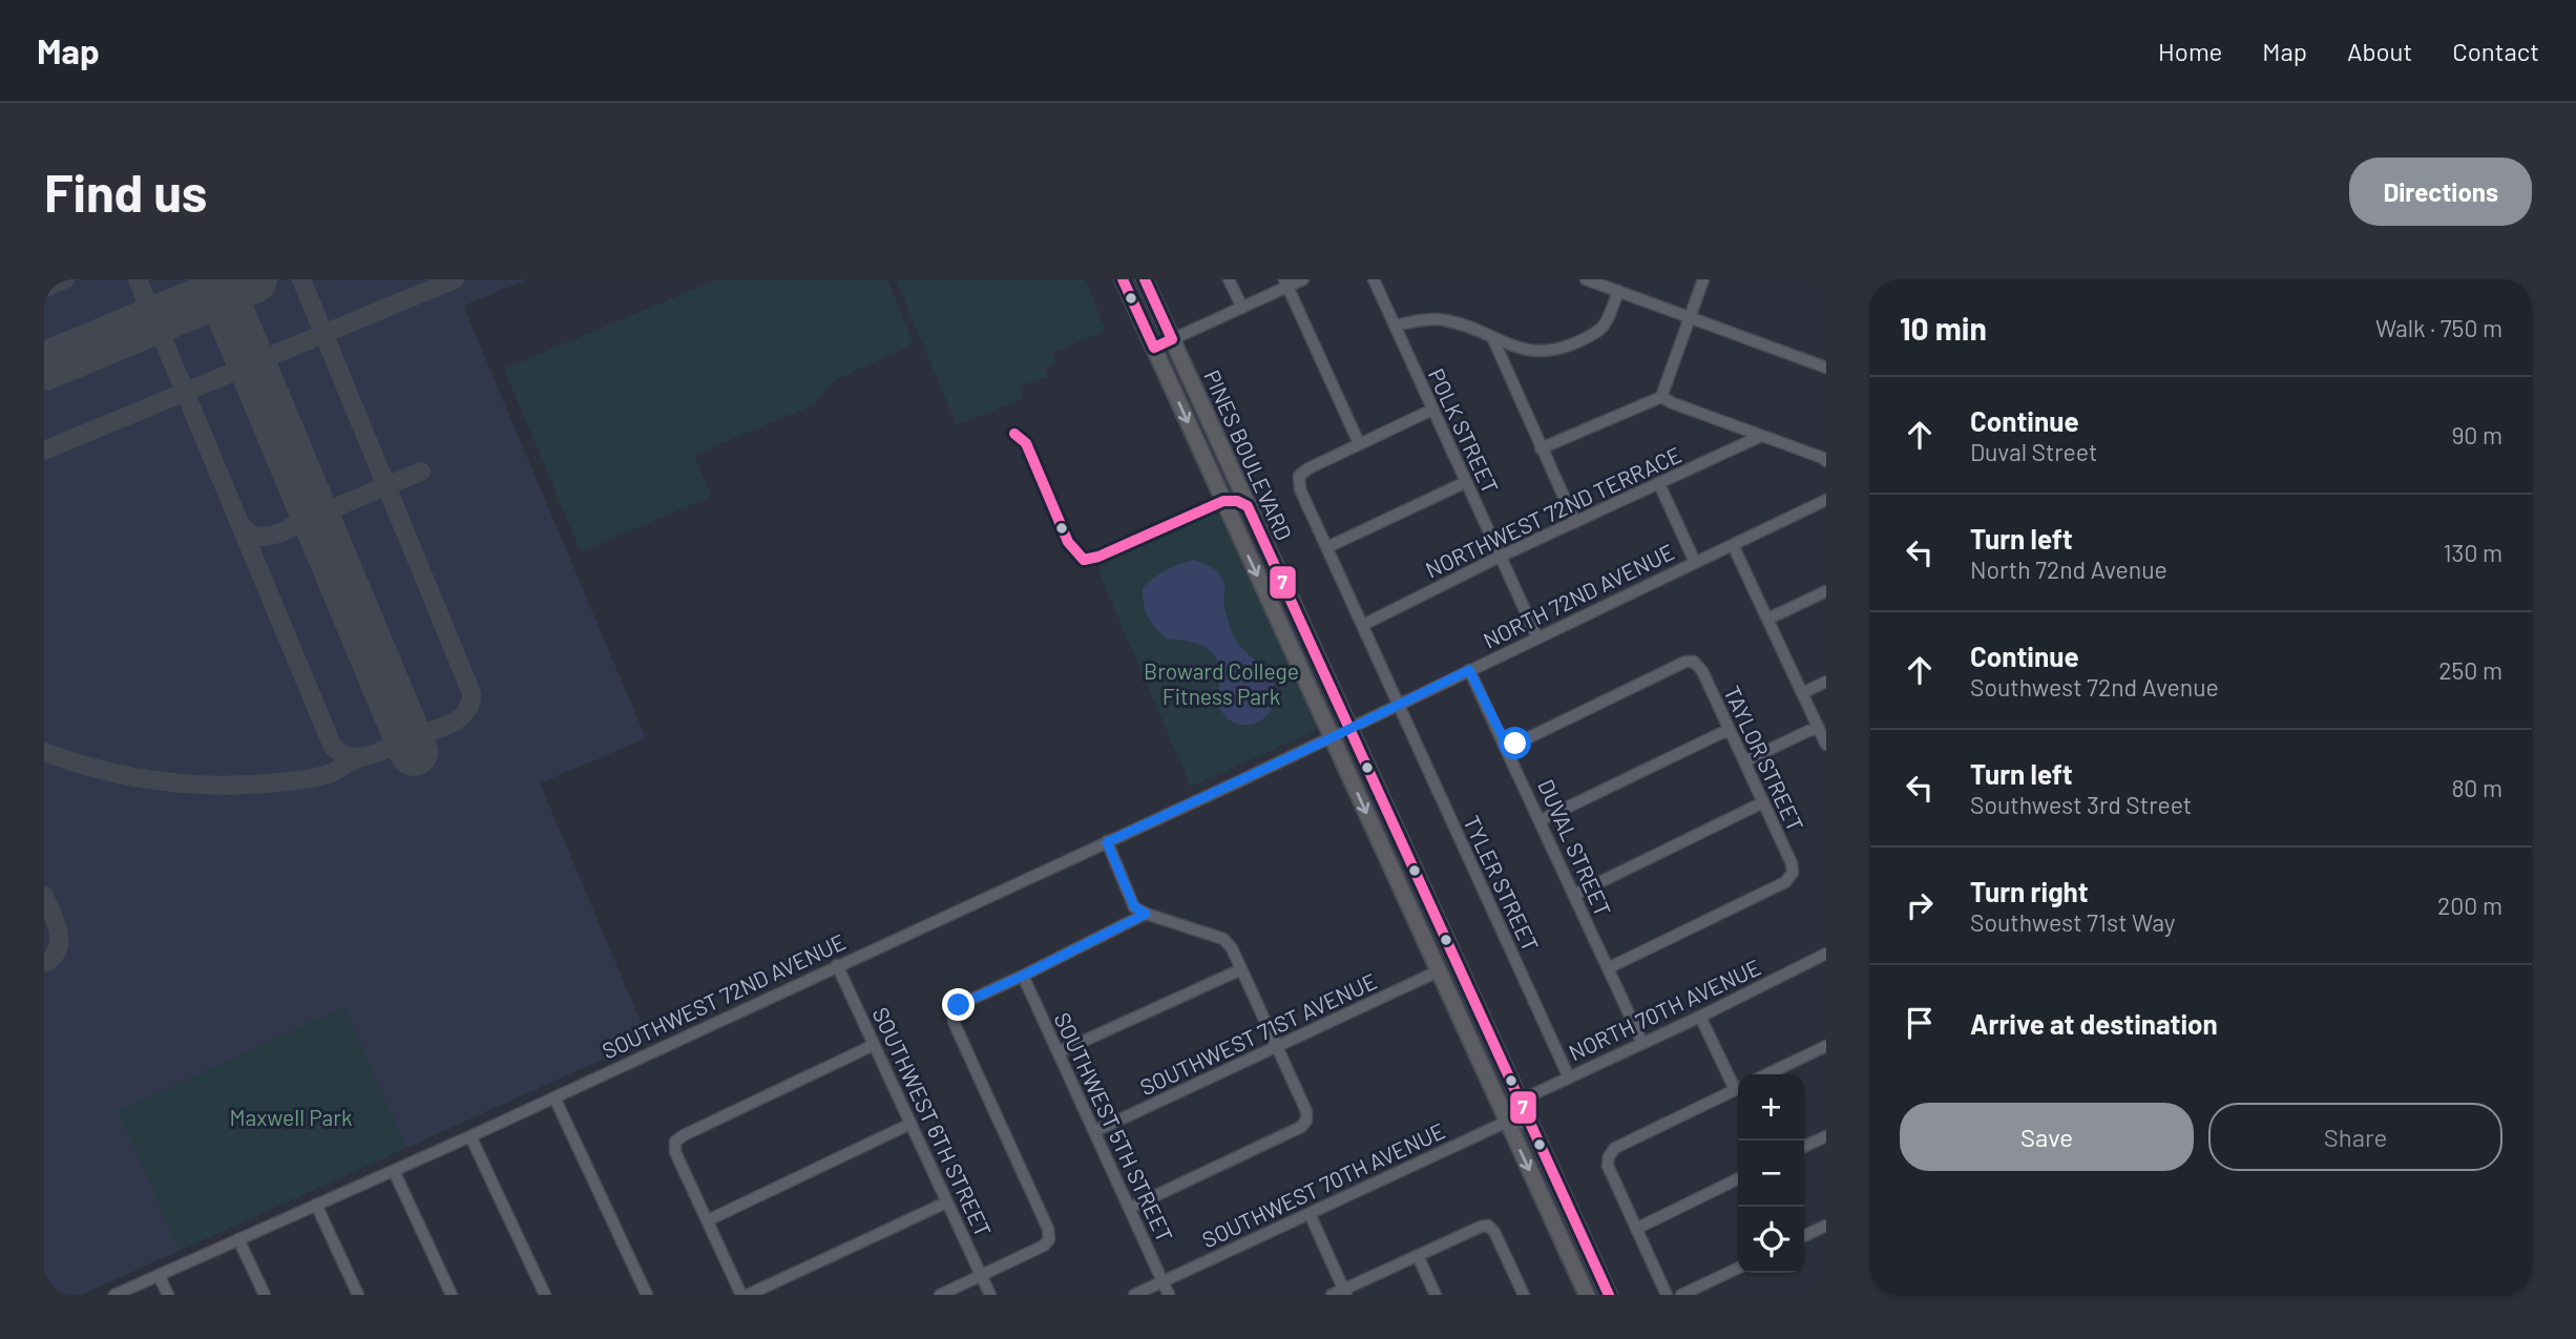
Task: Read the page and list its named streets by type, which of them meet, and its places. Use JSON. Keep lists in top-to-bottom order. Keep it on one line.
{"streets":{"highway":["PINES BOULEVARD"],"street":["POLK STREET","NORTHWEST 72ND TERRACE","NORTH 72ND AVENUE","TAYLOR STREET","DUVAL STREET","TYLER STREET","SOUTHWEST 72ND AVENUE","NORTH 70TH AVENUE","SOUTHWEST 71ST AVENUE","SOUTHWEST 6TH STREET","SOUTHWEST 5TH STREET","SOUTHWEST 70TH AVENUE"]},"crossings":[["POLK STREET","NORTHWEST 72ND TERRACE"],["POLK STREET","NORTH 72ND AVENUE"],["PINES BOULEVARD","NORTH 72ND AVENUE"],["PINES BOULEVARD","SOUTHWEST 72ND AVENUE"],["PINES BOULEVARD","SOUTHWEST 71ST AVENUE"],["NORTHWEST 72ND TERRACE","TYLER STREET"],["NORTH 72ND AVENUE","DUVAL STREET"],["NORTH 72ND AVENUE","TYLER STREET"],["NORTH 72ND AVENUE","SOUTHWEST 72ND AVENUE"],["TAYLOR STREET","DUVAL STREET"],["DUVAL STREET","NORTH 70TH AVENUE"],["TYLER STREET","NORTH 70TH AVENUE"],["SOUTHWEST 72ND AVENUE","SOUTHWEST 6TH STREET"],["SOUTHWEST 71ST AVENUE","SOUTHWEST 5TH STREET"],["SOUTHWEST 5TH STREET","SOUTHWEST 70TH AVENUE"]],"parks":["Broward College Fitness Park","Maxwell Park"],"lines":["transit line 7"],"page":{"header":"Map","nav":["Home","Map","About","Contact"],"buttons":["Directions",["Save","Share"]],"title":"Find us","heading":["10 min","Walk · 750 m"],"list":[["Continue","Duval Street","90 m"],["Turn left","North 72nd Avenue","130 m"],["Continue","Southwest 72nd Avenue","250 m"],["Turn left","Southwest 3rd Street","80 m"],["Turn right","Southwest 71st Way","200 m"],"Arrive at destination"],"map_buttons":["+","−"]}}
